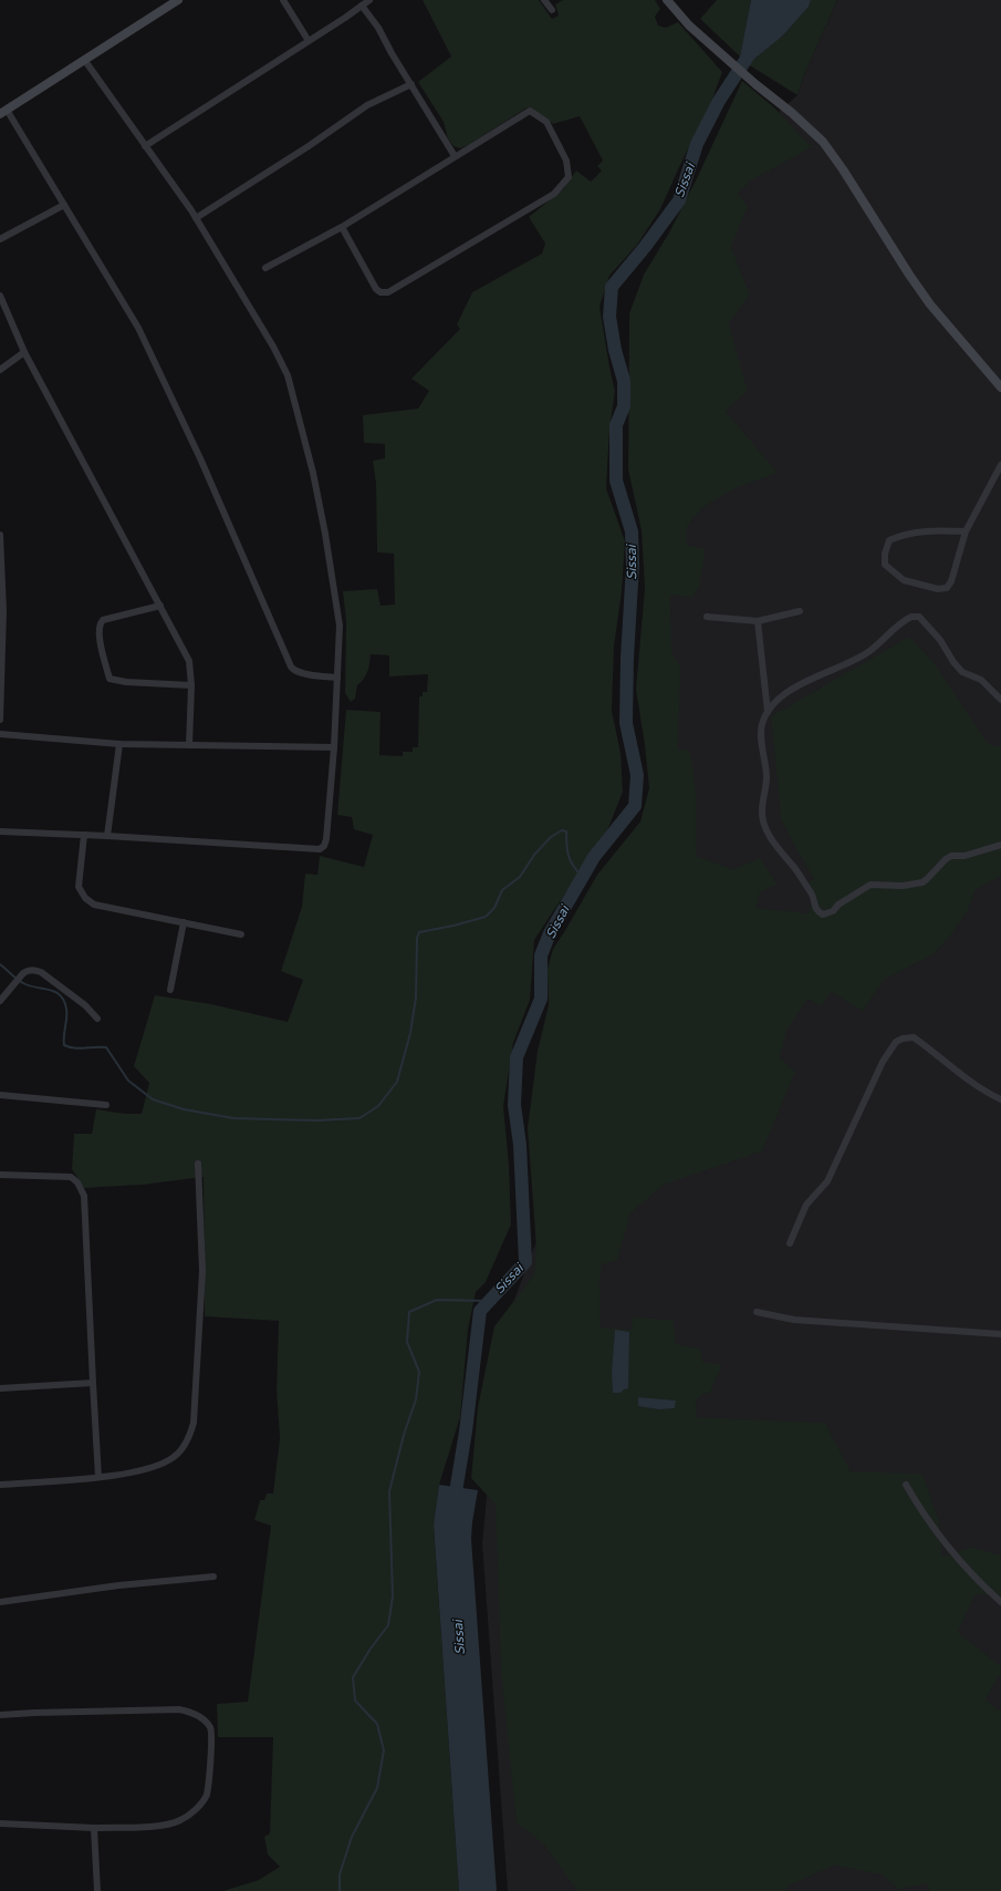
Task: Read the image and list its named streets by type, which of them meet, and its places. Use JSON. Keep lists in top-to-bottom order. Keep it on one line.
{"water":["Sissai"]}
